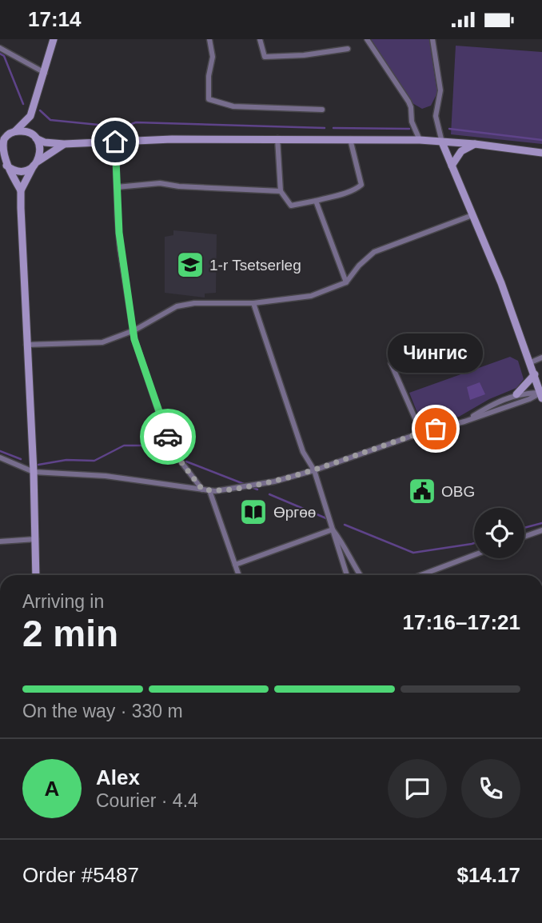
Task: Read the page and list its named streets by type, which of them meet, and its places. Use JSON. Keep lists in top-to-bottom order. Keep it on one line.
{"places":{"school or university":["1-r Tsetserleg"],"other":["Чингис"],"public building":["OBG"],"library":["Өргөө"]},"page":{"status":"17:14","bubble":"Чингис","heading":["2 min","Arriving in","17:16–17:21"],"panel":["Alex","Courier · 4.4","Order #5487","$14.17"],"bar":"On the way · 330 m","round":"A"}}
